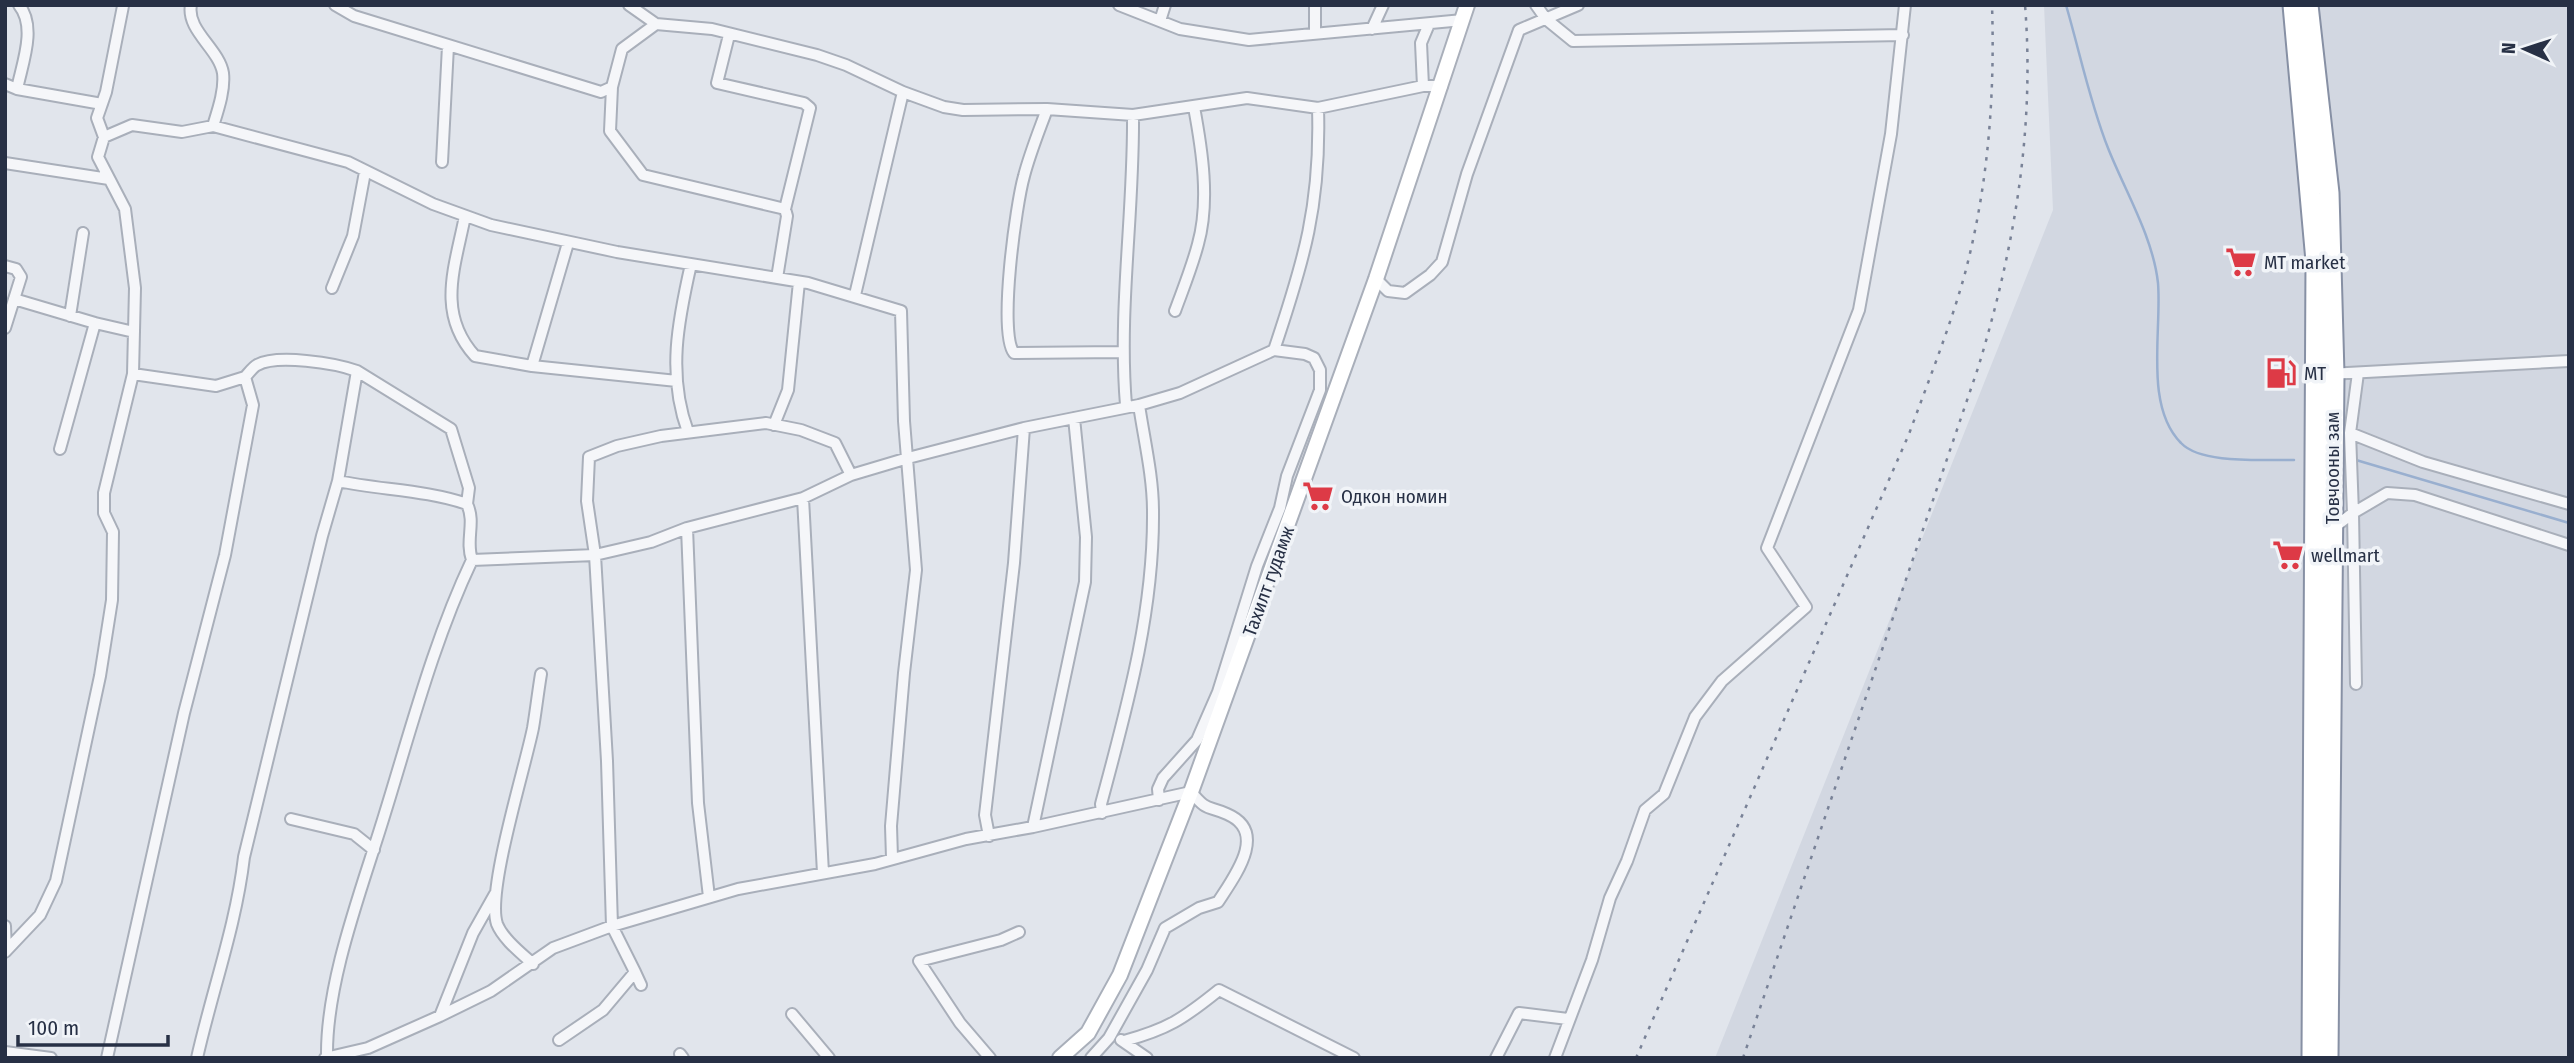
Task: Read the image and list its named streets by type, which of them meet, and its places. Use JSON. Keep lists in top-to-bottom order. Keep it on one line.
{"streets":{"highway":["Товчооны зам"],"main road":["Тахилт гудамж"]},"places":{"supermarket":["MT market","Одкон номин","wellmart"],"fuel station":["МТ"]},"scale_bar":"100 m","north":"left"}
